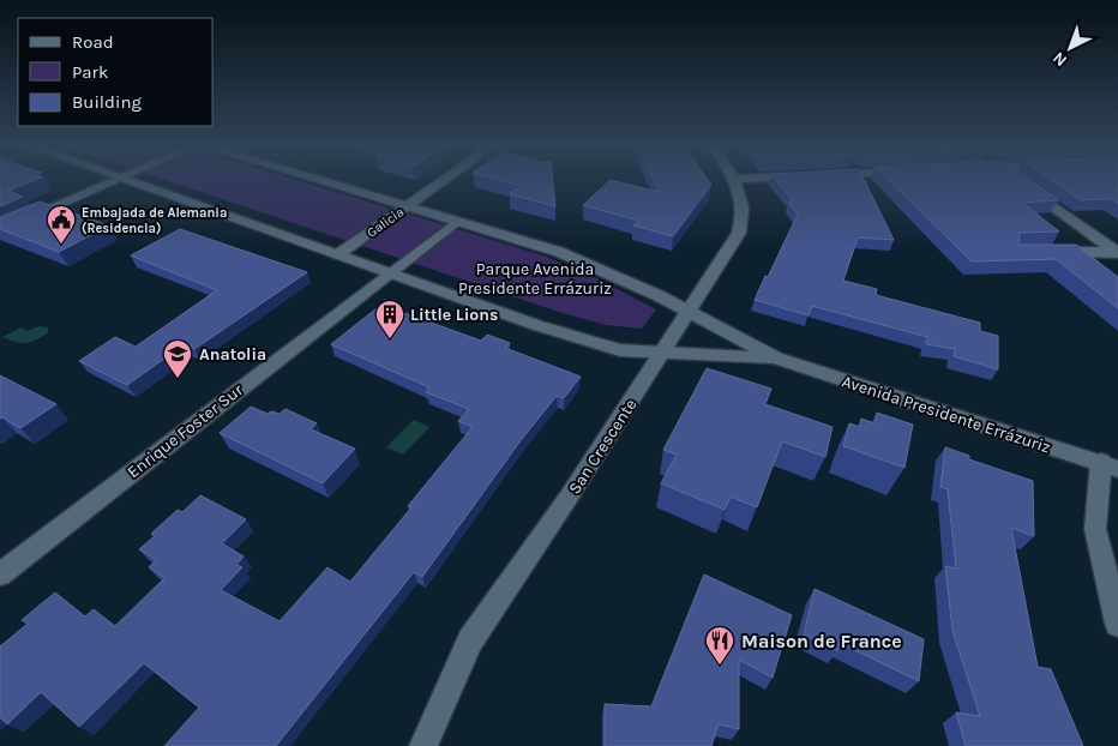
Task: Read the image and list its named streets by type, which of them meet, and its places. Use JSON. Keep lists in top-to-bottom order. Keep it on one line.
{"streets":{"street":["Galicia","Avenida Presidente Errázuriz","Enrique Foster Sur","San Crescente"]},"crossings":[["Galicia","Avenida Presidente Errázuriz"],["Avenida Presidente Errázuriz","Enrique Foster Sur"],["Avenida Presidente Errázuriz","San Crescente"]],"parks":["Parque Avenida Presidente Errázuriz"],"places":{"public building":["Embajada de Alemania (Residencia)"],"building":["Little Lions"],"school or university":["Anatolia"],"restaurant":["Maison de France"]},"legend":["Road","Park","Building"],"north":"bottom left"}
